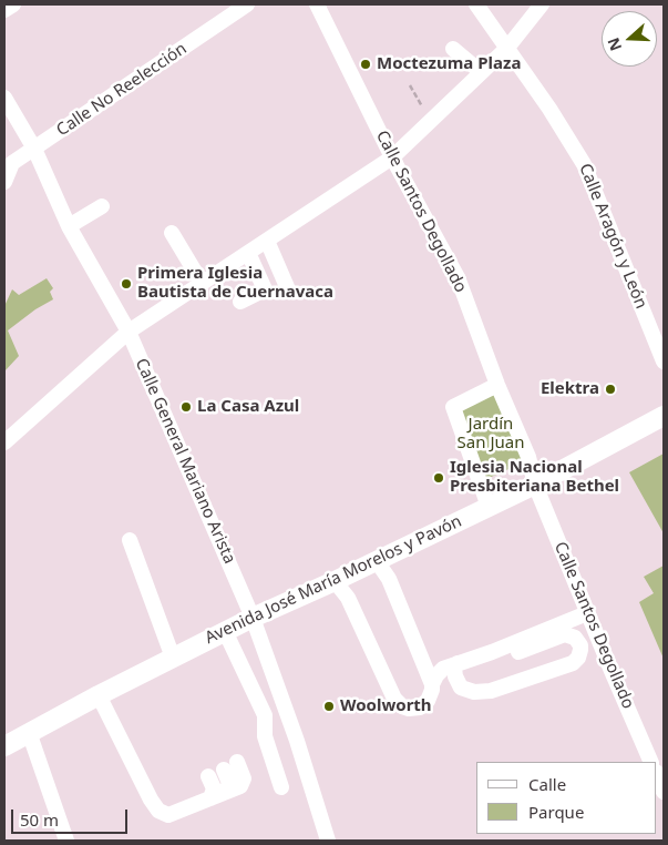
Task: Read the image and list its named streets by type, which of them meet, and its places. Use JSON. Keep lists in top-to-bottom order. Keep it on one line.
{"streets":{"main road":["Avenida José María Morelos y Pavón"],"street":["Calle No Reelección","Calle Santos Degollado","Calle Aragón y León","Calle General Mariano Arista"]},"crossings":[["Calle No Reelección","Calle General Mariano Arista"],["Calle Santos Degollado","Avenida José María Morelos y Pavón"],["Calle General Mariano Arista","Avenida José María Morelos y Pavón"]],"parks":["Jardín San Juan"],"places":["Moctezuma Plaza","Primera Iglesia Bautista de Cuernavaca","Elektra","La Casa Azul","Iglesia Nacional Presbiteriana Bethel","Woolworth"],"legend":["Calle","Parque"],"scale_bar":"50 m","north":"left"}
